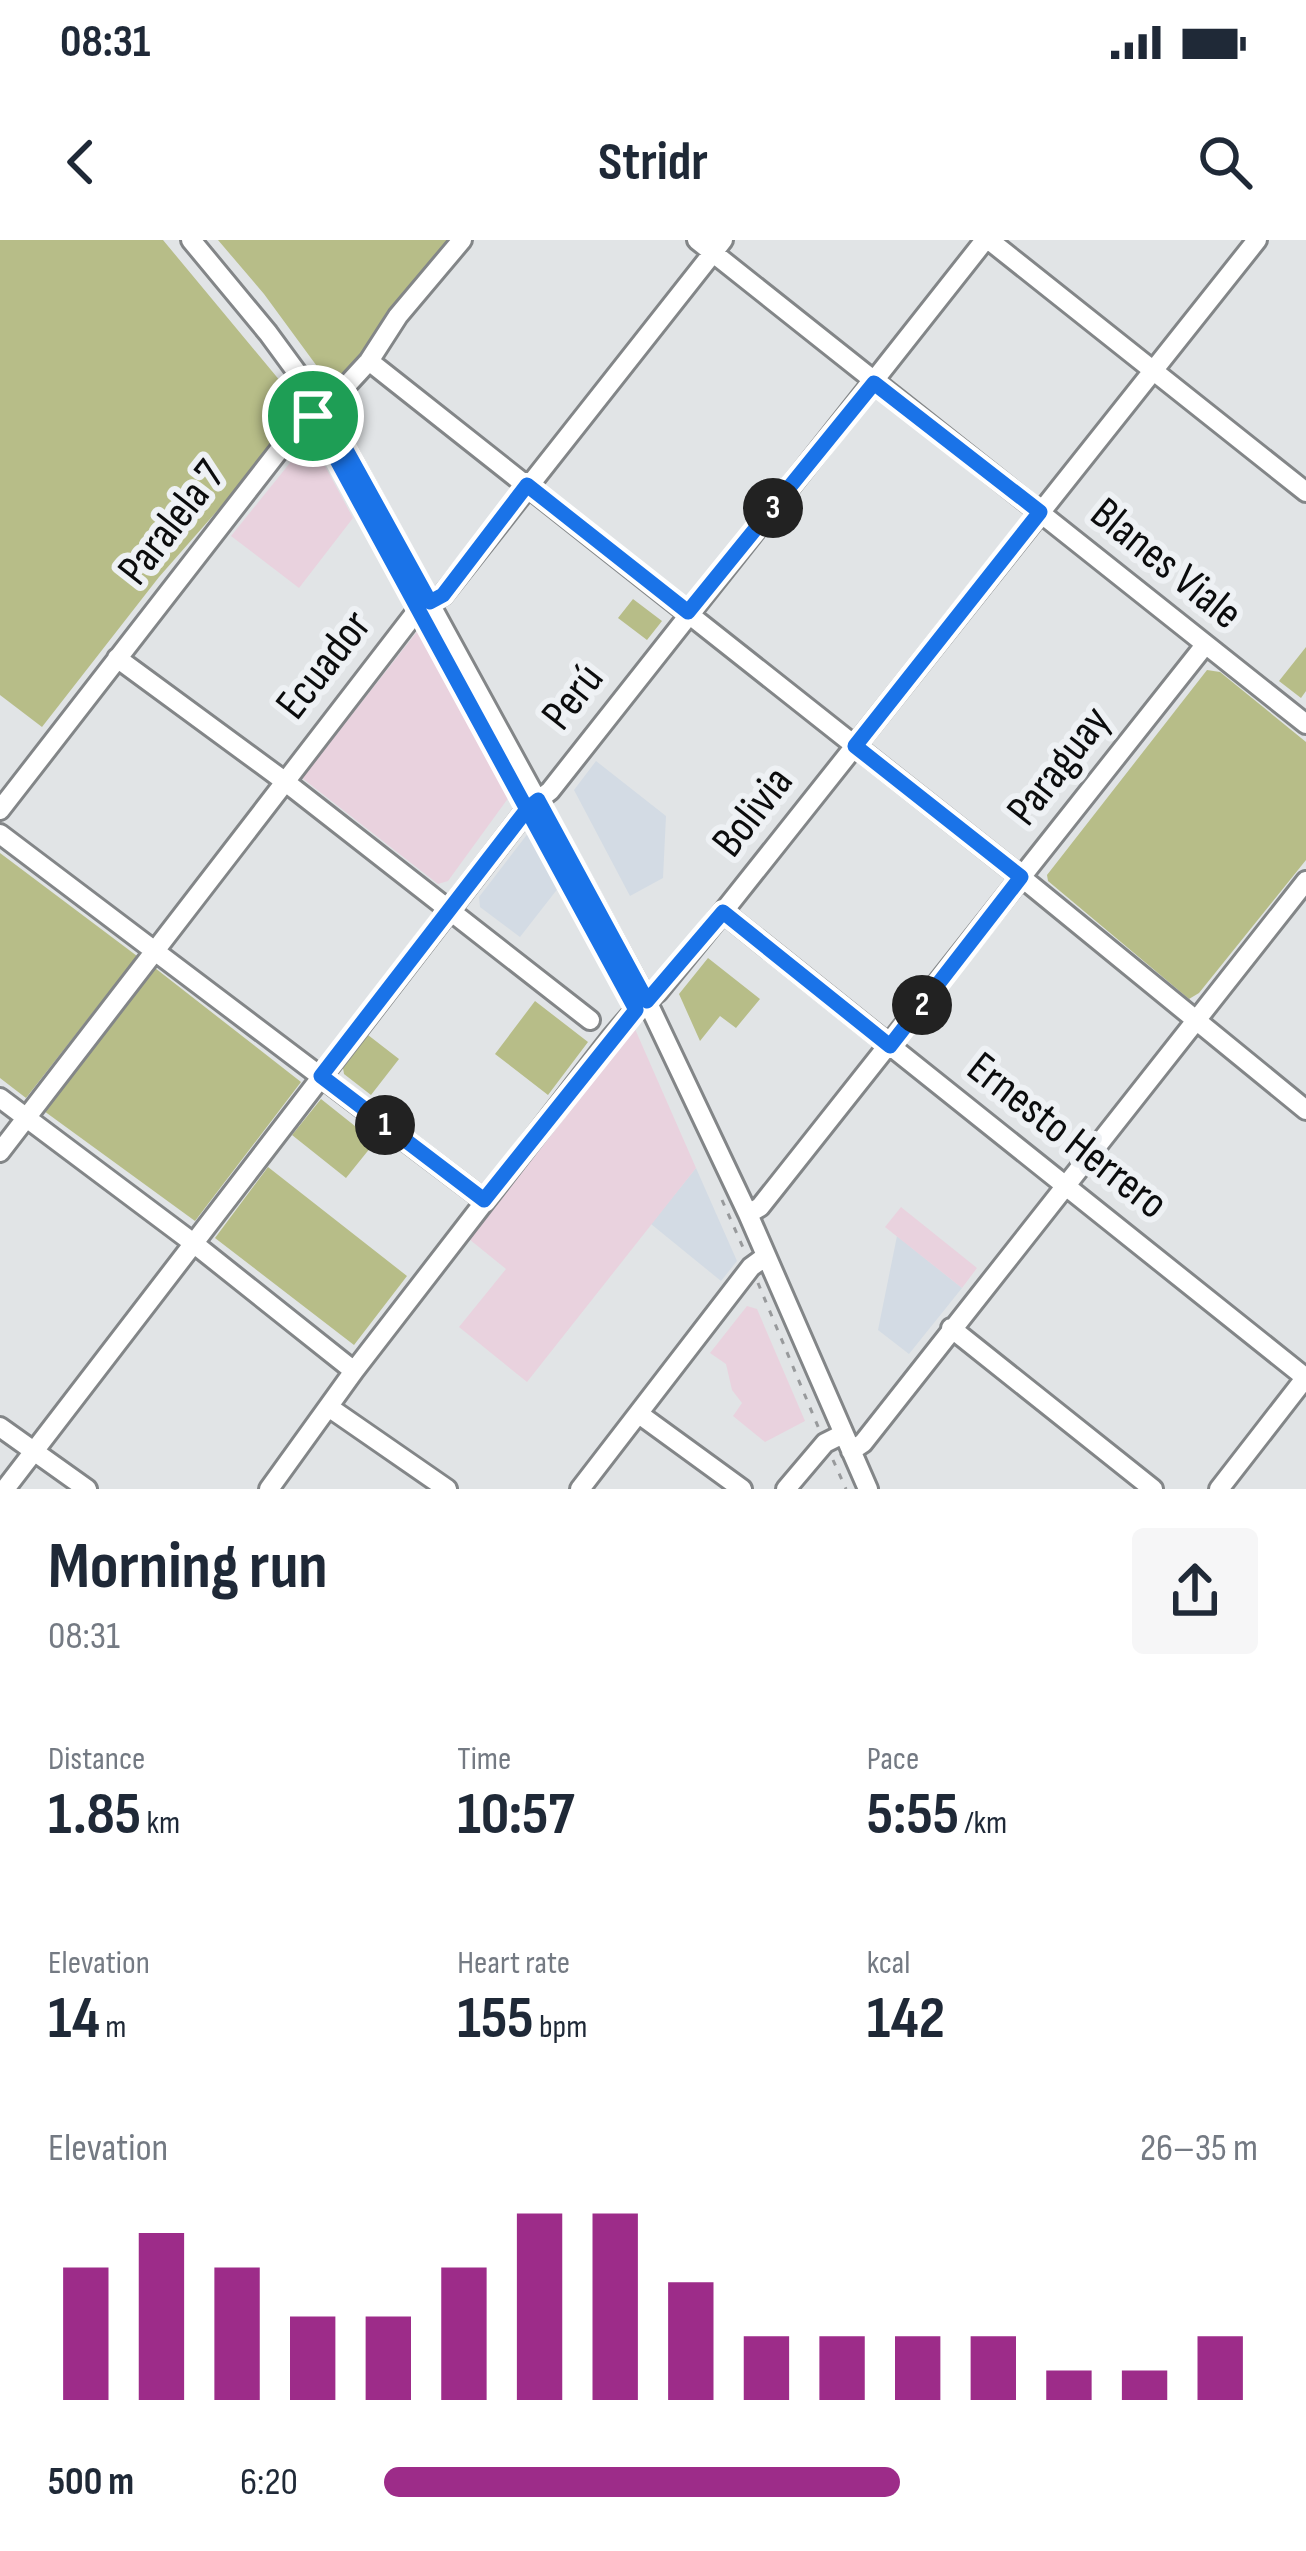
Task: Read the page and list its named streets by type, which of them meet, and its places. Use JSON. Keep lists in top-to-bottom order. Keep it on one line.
{"streets":{"street":["Paralela 7","Blanes Viale","Ecuador","Perú","Paraguay","Bolivia","Ernesto Herrero"]},"crossings":[["Blanes Viale","Ecuador"],["Blanes Viale","Perú"],["Blanes Viale","Paraguay"],["Blanes Viale","Bolivia"],["Paraguay","Ernesto Herrero"],["Bolivia","Ernesto Herrero"]],"page":{"status":"08:31","header":"Stridr","pins":["3","2","1"],"heading":["Morning run","08:31"],"stats":[["Distance","1.85 km"],["Time","10:57"],["Pace","5:55 /km"],["Elevation","14 m"],["Heart rate","155 bpm"],["kcal","142"]],"chart":["Elevation","26–35 m"],"list":[{"name":"500 m","note":"6:20"}]}}
